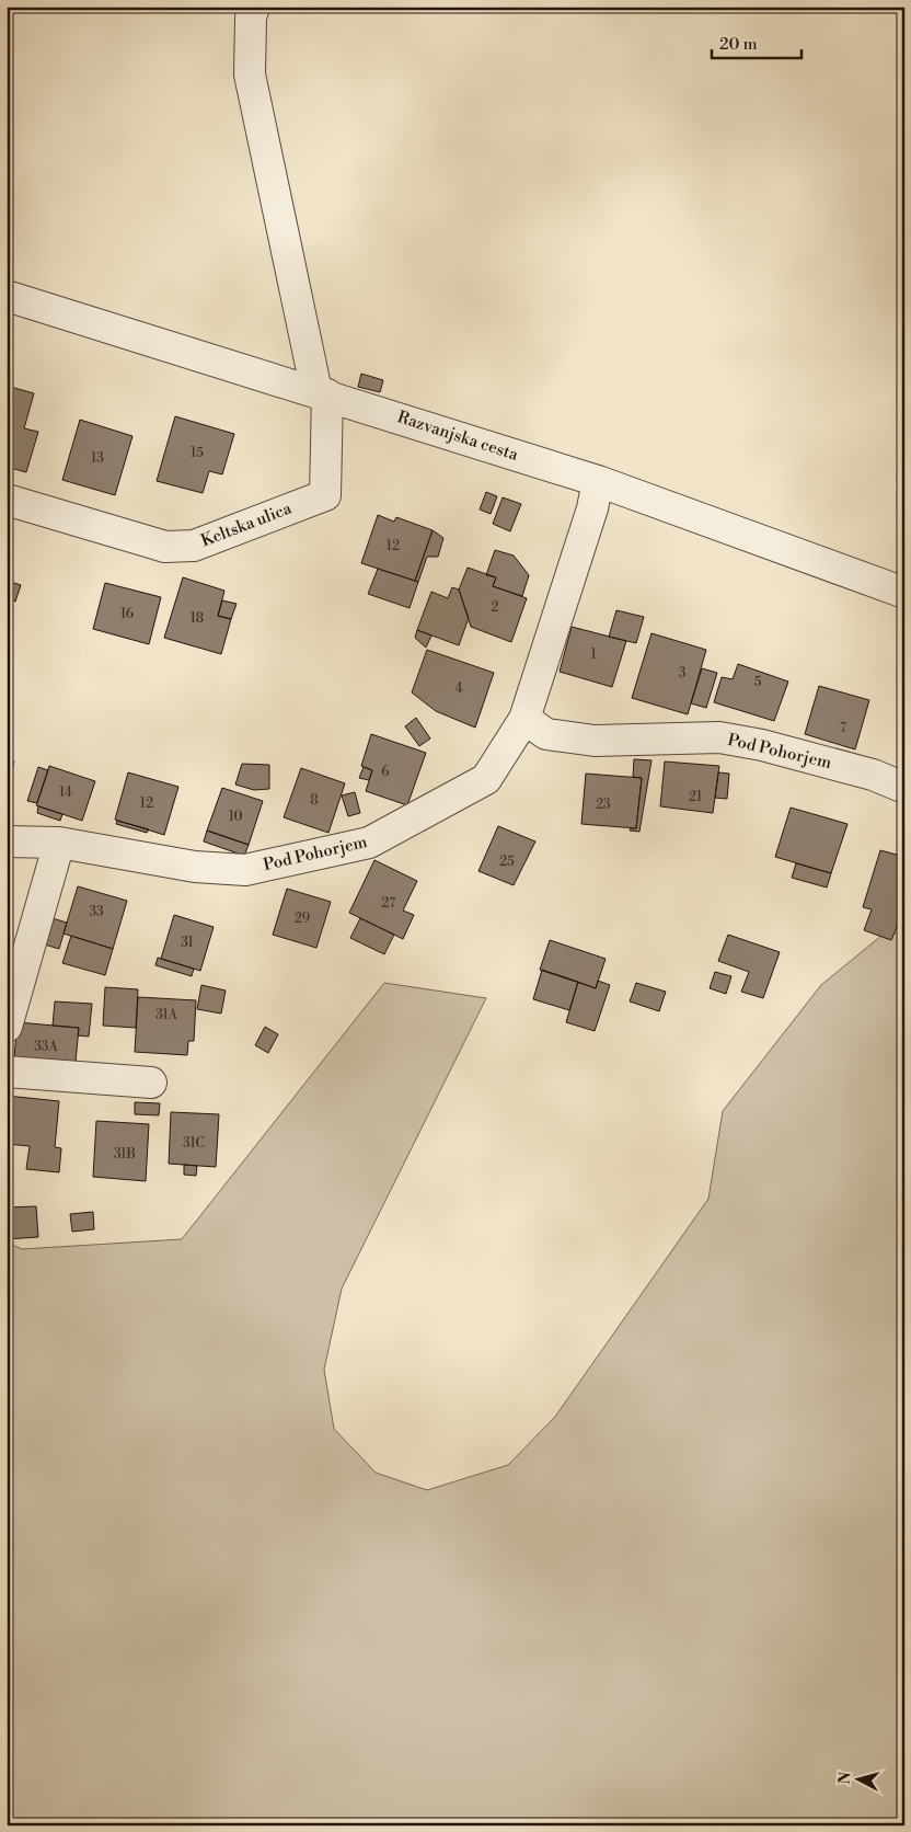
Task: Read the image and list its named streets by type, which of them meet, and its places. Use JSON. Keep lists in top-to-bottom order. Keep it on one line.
{"streets":{"street":["Razvanjska cesta","Keltska ulica","Pod Pohorjem"]},"crossings":[["Razvanjska cesta","Keltska ulica"],["Razvanjska cesta","Pod Pohorjem"]],"house_numbers":["15","13","12","2","16","18","1","3","5","4","7","6","14","21","8","12","23","10","25","27","33","29","31","31A","33A","31C","31B"],"scale_bar":"20 m","north":"left"}
